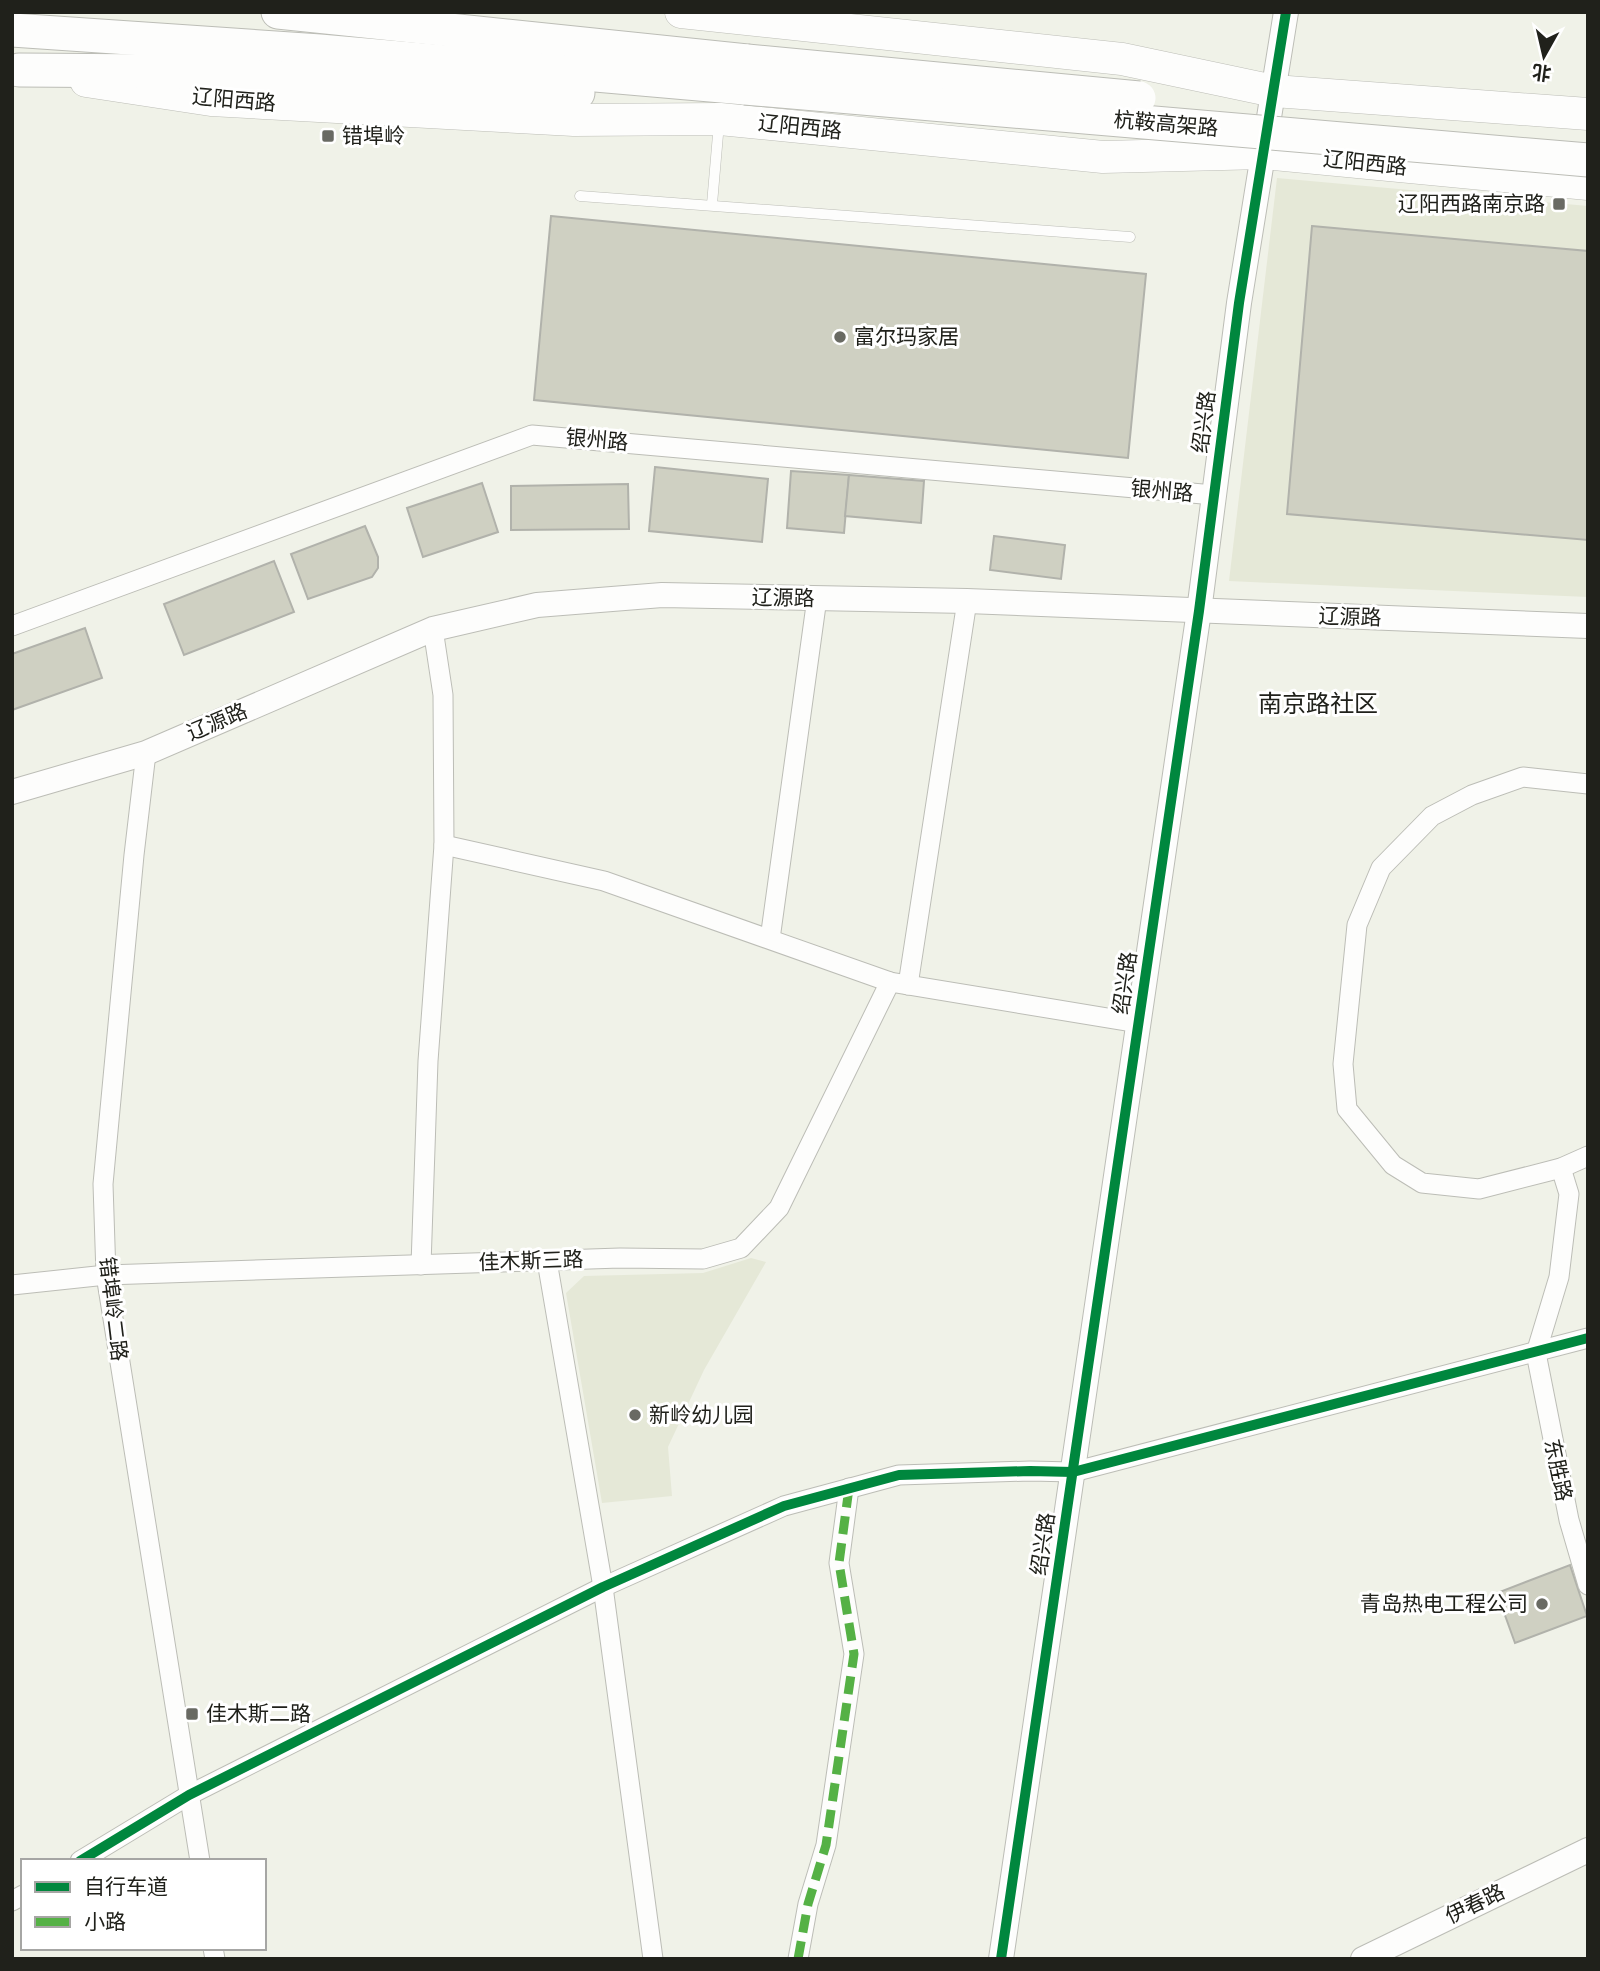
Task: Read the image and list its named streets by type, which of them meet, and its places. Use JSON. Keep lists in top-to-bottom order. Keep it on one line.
{"streets":{"highway":["辽阳西路","杭鞍高架路"],"street":["绍兴路","银州路","辽源路","佳木斯三路","错埠岭二路","东胜路","伊春路"]},"crossings":[["辽阳西路","杭鞍高架路"],["辽阳西路","绍兴路"],["绍兴路","银州路"],["绍兴路","辽源路"],["辽源路","佳木斯三路"],["辽源路","错埠岭二路"],["佳木斯三路","错埠岭二路"]],"districts":["南京路社区"],"places":{"transit":["错埠岭","辽阳西路南京路","佳木斯二路"],"other":["富尔玛家居","新岭幼儿园","青岛热电工程公司"]},"legend":["自行车道","小路"],"north":"bottom"}
